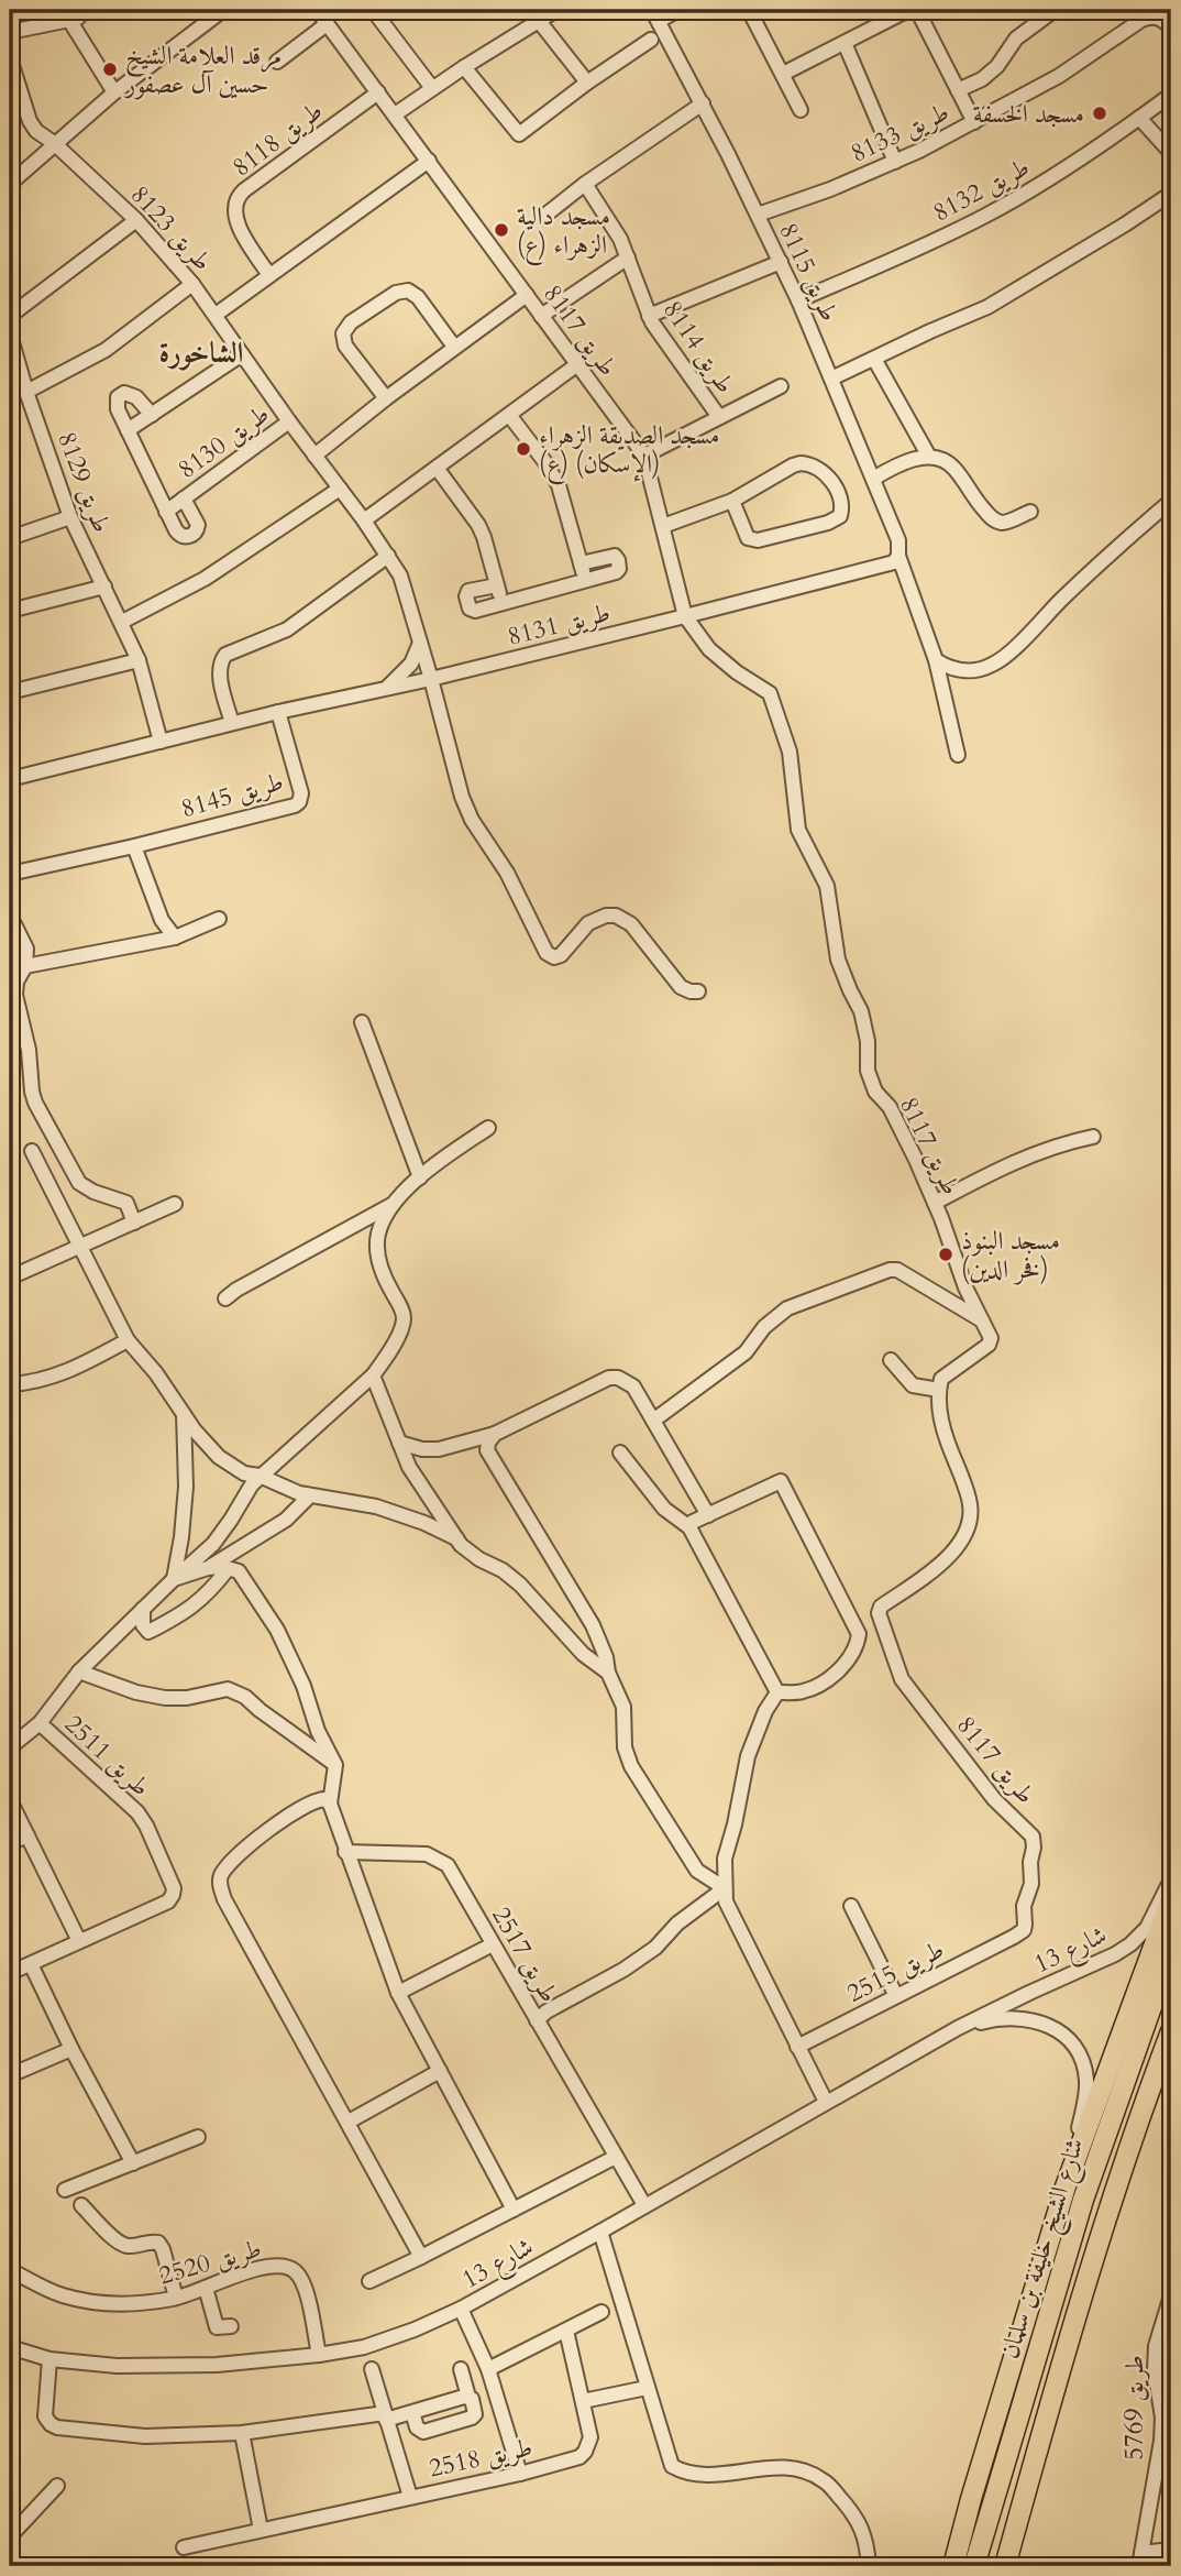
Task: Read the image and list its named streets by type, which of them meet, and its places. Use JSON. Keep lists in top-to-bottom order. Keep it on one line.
{"streets":{"highway":["شارع الشيخ خليفة بن سلمان"],"street":["طريق 8133","طريق 8118","طريق 8132","طريق 8123","طريق 8115","طريق 8117","طريق 8114","طريق 8130","طريق 8129","طريق 8131","طريق 8145","طريق 2511","شارع 13","طريق 2517","طريق 2515","طريق 2520","طريق 5769","طريق 2518"]},"crossings":[["طريق 8133","طريق 8115"],["طريق 8118","طريق 8117"],["طريق 8132","طريق 8115"],["طريق 8123","طريق 8130"],["طريق 8123","طريق 8131"],["طريق 8115","طريق 8131"],["طريق 8117","طريق 8114"],["طريق 8117","طريق 8131"],["طريق 8117","طريق 2515"],["طريق 8129","طريق 8131"],["طريق 8131","طريق 8145"],["شارع 13","طريق 2517"],["شارع 13","طريق 2520"]],"districts":["الشاخورة"],"places":["مرقد العلامة الشيخ حسين آل عصفور","مسجد الخسفة","مسجد دالية الزهراء (ع)","مسجد الصديقة الزهراء (ع) (الإسكان)","مسجد البنوذ (فخر الدين)"]}
